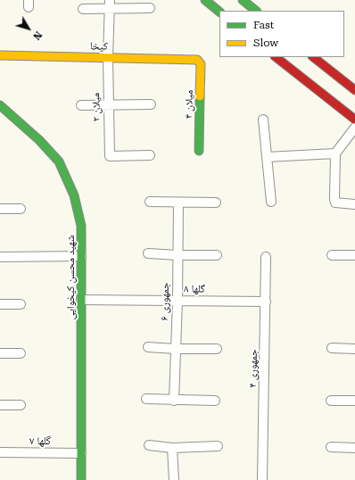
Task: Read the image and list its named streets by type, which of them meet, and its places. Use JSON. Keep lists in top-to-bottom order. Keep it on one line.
{"streets":{"street":["کیخا","میلان ۴","میلان ۲","شهید محسن کیخوایی","گلها ۸","جمهوری ۶","جمهوری ۴","گلها ۷"]},"crossings":[["کیخا","میلان ۴"],["کیخا","میلان ۲"],["شهید محسن کیخوایی","گلها ۸"],["شهید محسن کیخوایی","گلها ۷"],["گلها ۸","جمهوری ۶"],["گلها ۸","جمهوری ۴"]],"legend":["Fast","Slow"],"north":"bottom right"}
